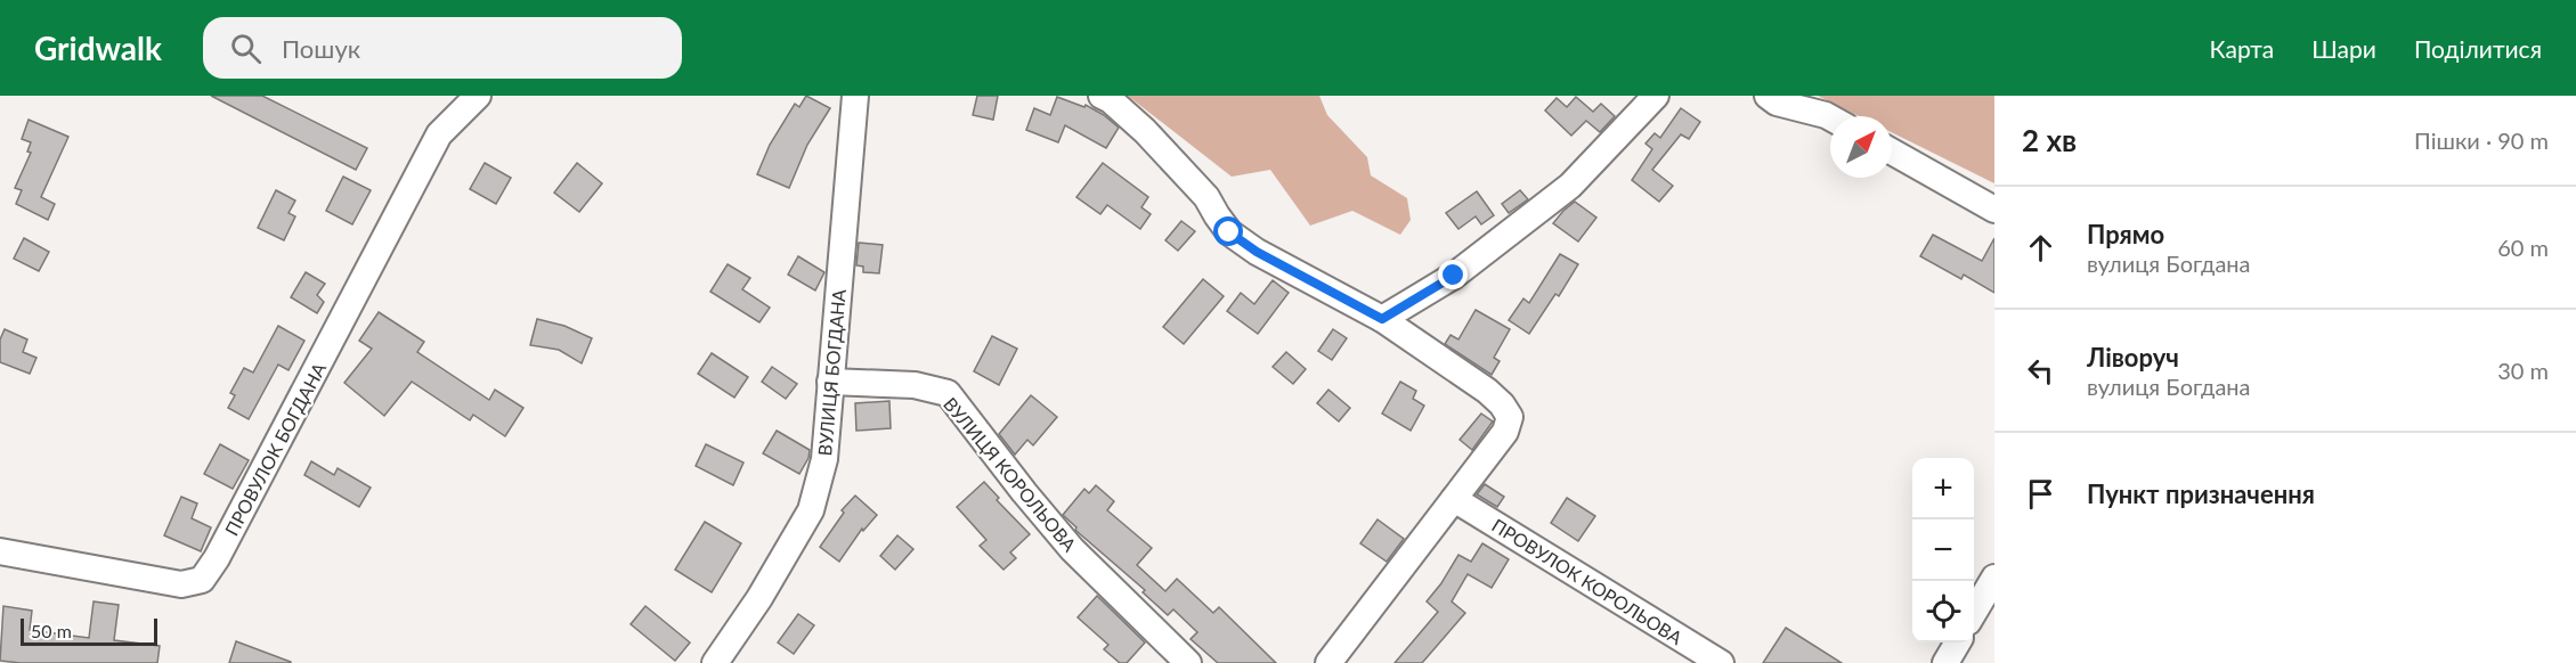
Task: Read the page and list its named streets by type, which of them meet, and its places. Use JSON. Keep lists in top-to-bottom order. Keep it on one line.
{"streets":{"street":["ВУЛИЦЯ БОГДАНА","ПРОВУЛОК БОГДАНА","ВУЛИЦЯ КОРОЛЬОВА","ПРОВУЛОК КОРОЛЬОВА"]},"crossings":[["ВУЛИЦЯ БОГДАНА","ВУЛИЦЯ КОРОЛЬОВА"]],"scale_bar":"50 m","north":"top right","page":{"header":"Gridwalk","search":"Пошук","nav":["Карта","Шари","Поділитися"],"heading":["2 хв","Пішки · 90 m"],"list":[["Прямо","вулиця Богдана","60 m"],["Ліворуч","вулиця Богдана","30 m"],"Пункт призначення"],"map_buttons":["+","−"],"scale":"50 m"}}
